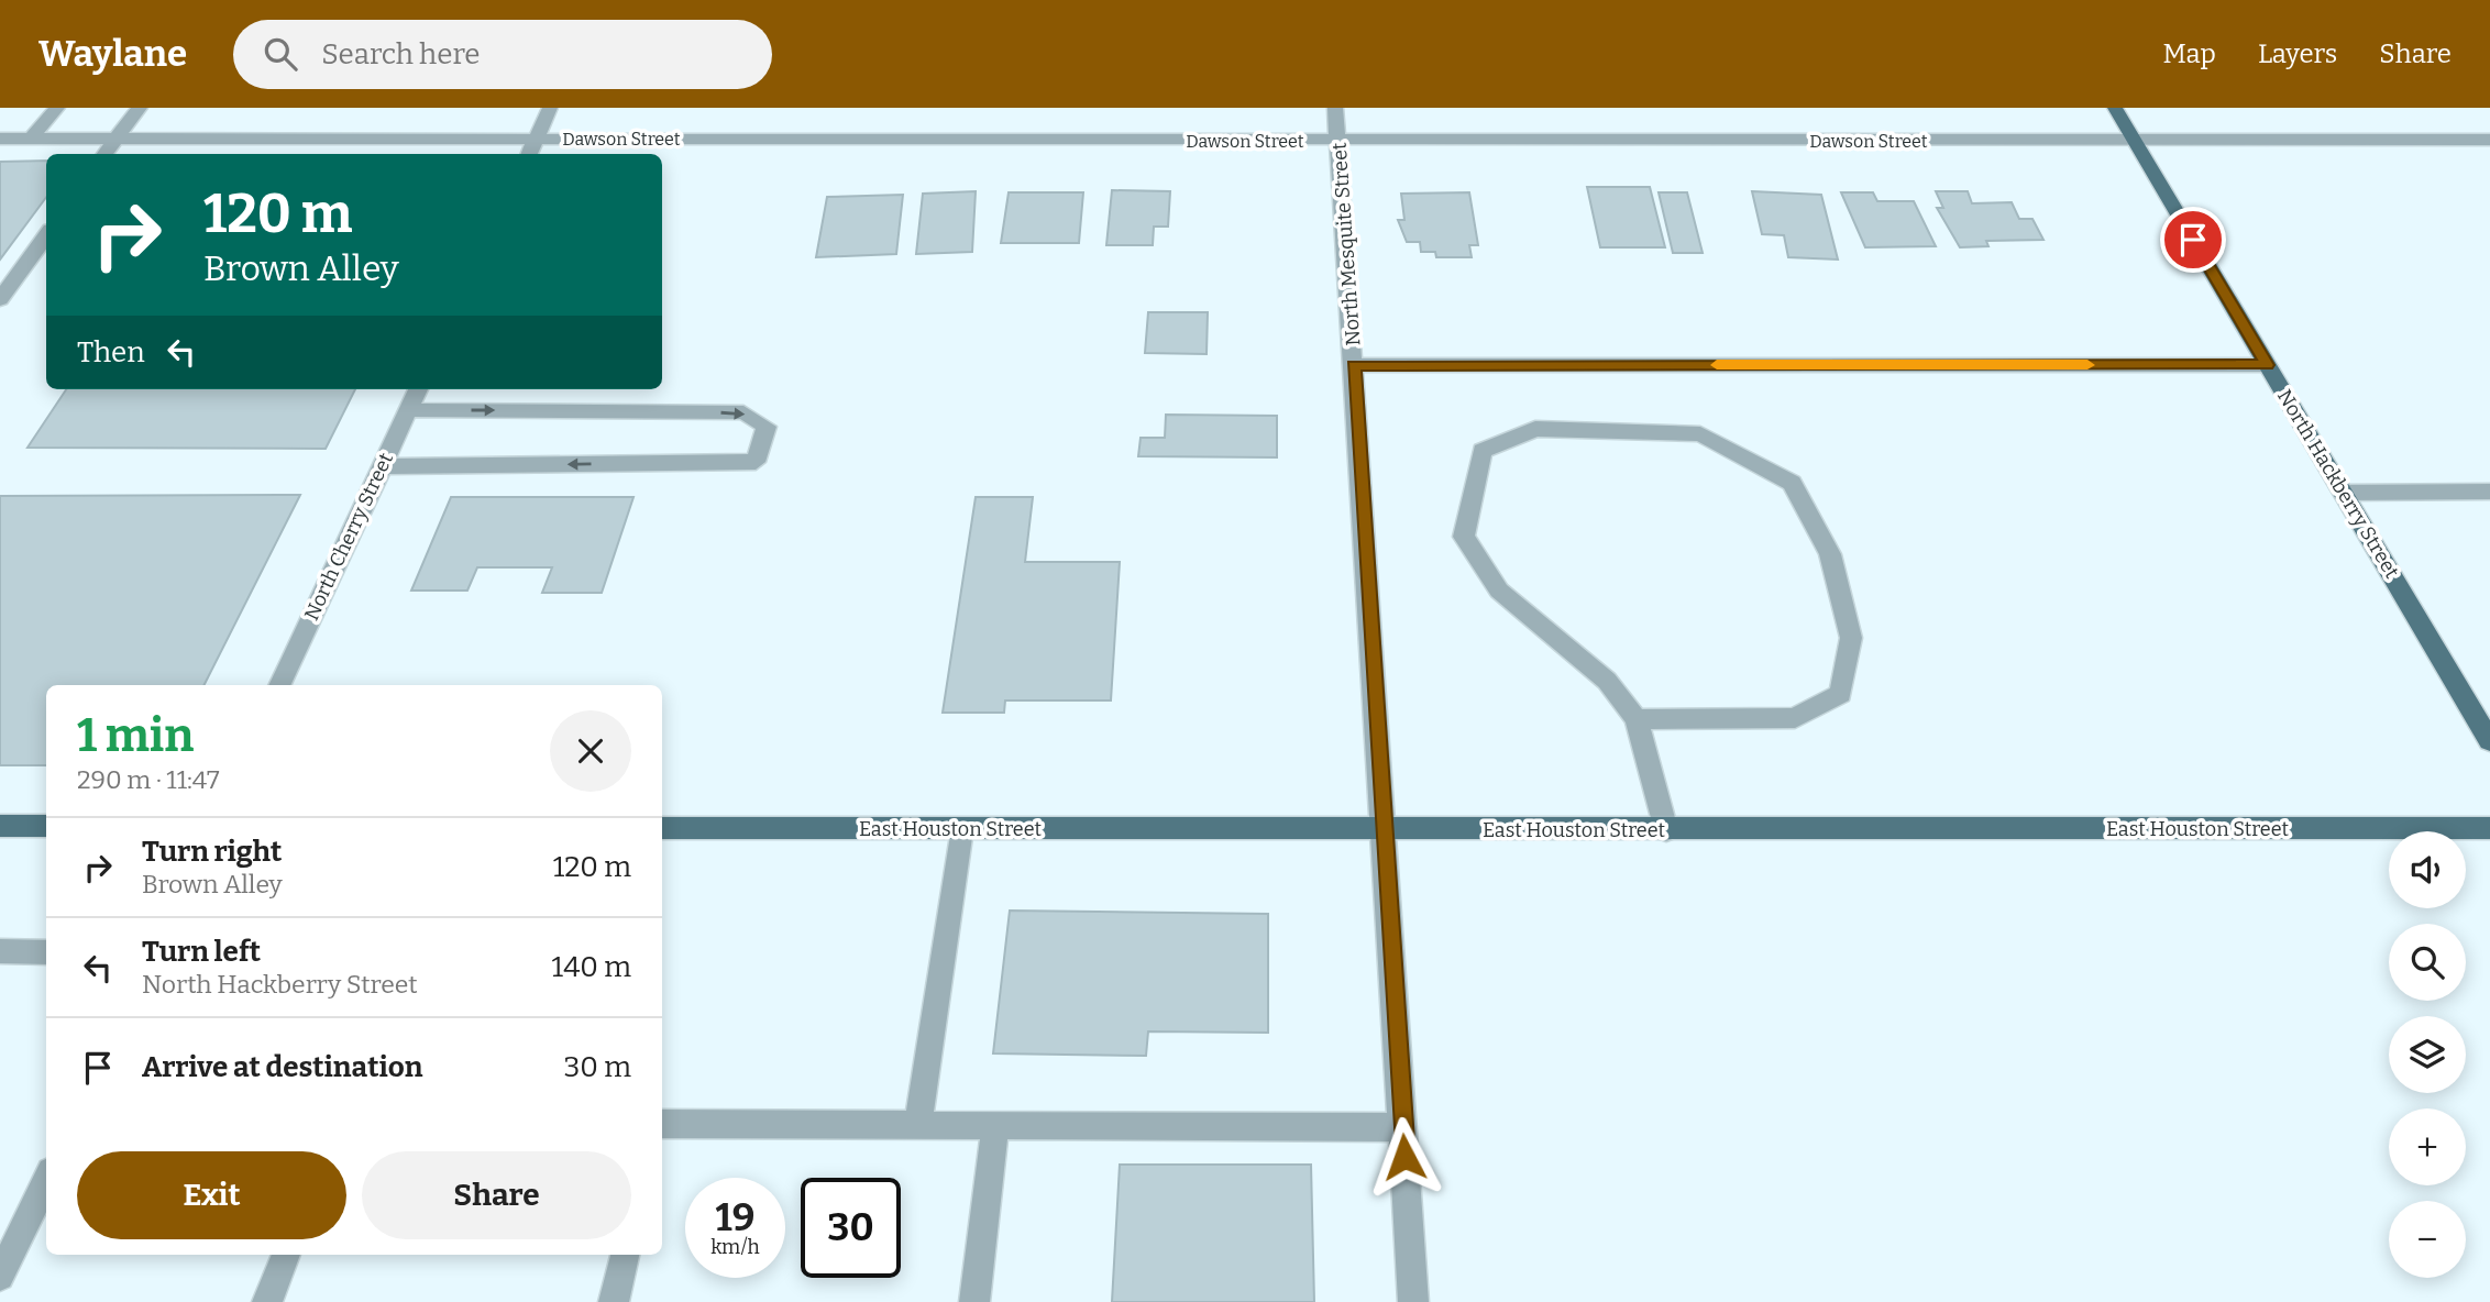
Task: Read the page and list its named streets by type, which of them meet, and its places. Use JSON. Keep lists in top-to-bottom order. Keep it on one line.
{"streets":{"main road":["North Hackberry Street","East Houston Street"],"street":["Dawson Street","North Mesquite Street","North Cherry Street"]},"crossings":[["Dawson Street","North Mesquite Street"],["Dawson Street","North Hackberry Street"],["North Mesquite Street","East Houston Street"]],"page":{"header":"Waylane","search":"Search here","nav":["Map","Layers","Share"],"turn":["120 m","Brown Alley"],"then":"Then","heading":["1 min","290 m · 11:47"],"list":[{"name":"Turn right","note":"Brown Alley","value":"120 m"},{"name":"Turn left","note":"North Hackberry Street","value":"140 m"},{"name":"Arrive at destination","value":"30 m"}],"map_buttons":["+","−"],"buttons":["Exit","Share"],"speed":"19 km/h","limit":"30"}}
